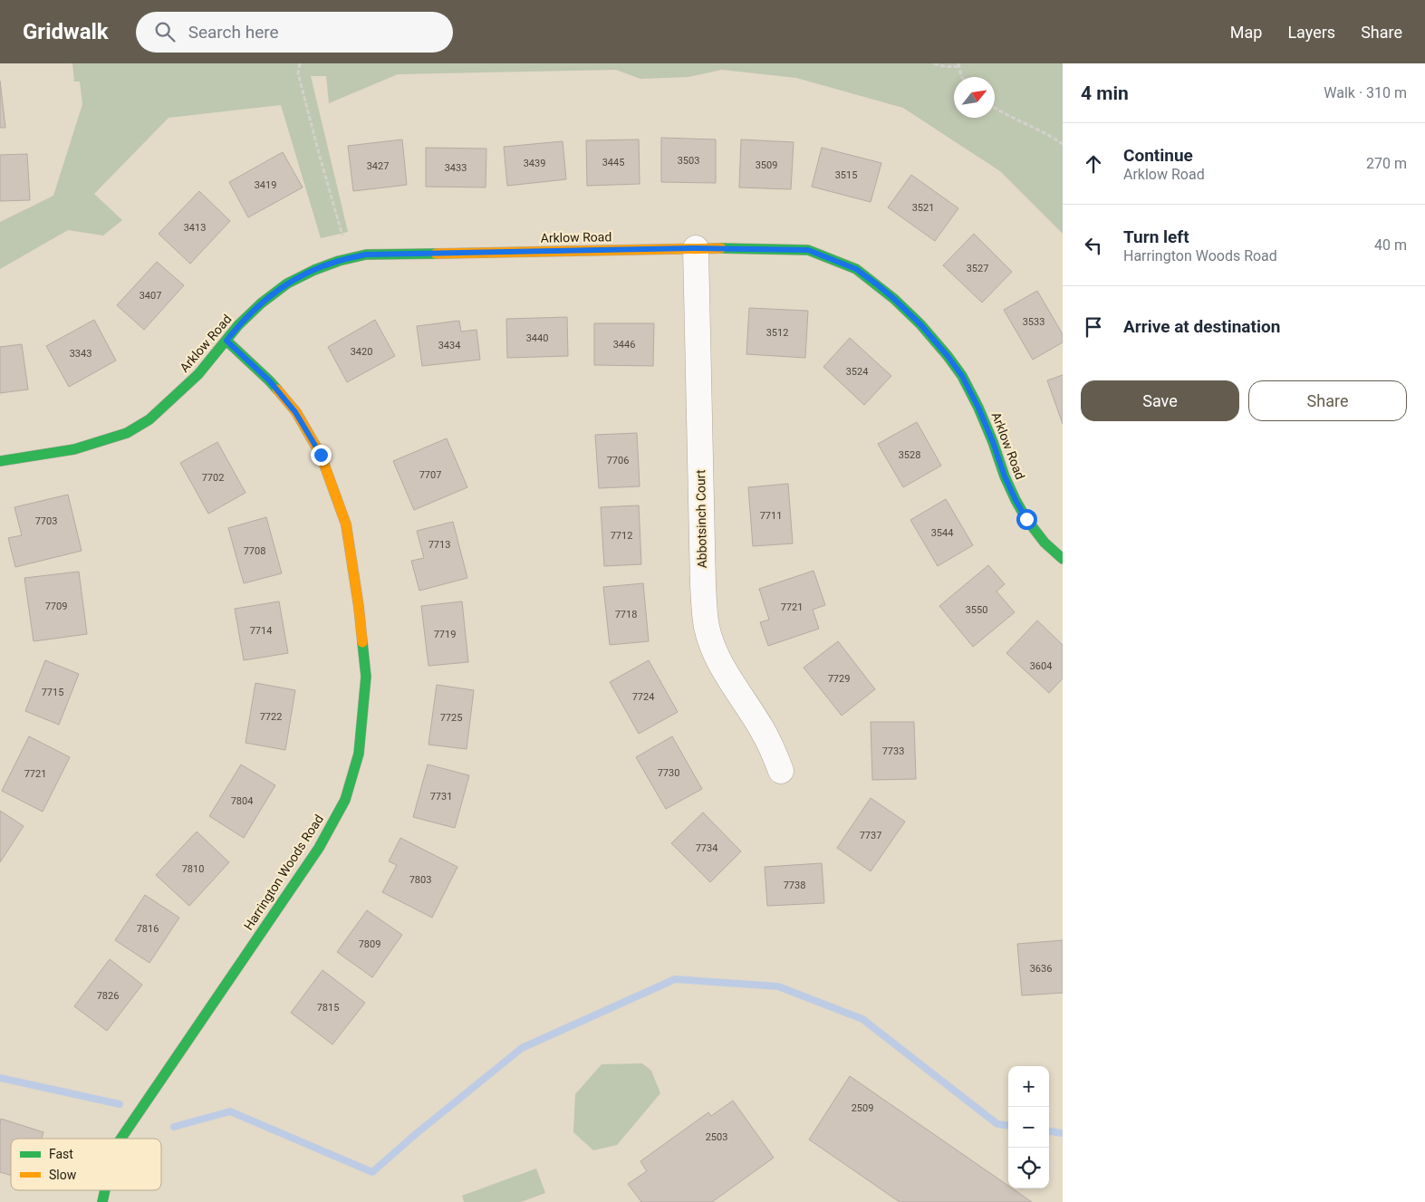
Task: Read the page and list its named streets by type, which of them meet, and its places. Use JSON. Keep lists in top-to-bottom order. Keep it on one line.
{"streets":{"street":["Arklow Road","Abbotsinch Court","Harrington Woods Road"]},"crossings":[["Arklow Road","Abbotsinch Court"],["Arklow Road","Harrington Woods Road"]],"house_numbers":["3503","3445","3439","3509","3427","3433","3515","3419","3521","3413","3527","3407","3533","3512","3440","3446","3434","3420","3343","3524","3528","7706","7707","7702","7711","7703","3544","7712","7713","7708","7709","7721","3550","7718","7714","7719","3604","7729","7715","7724","7722","7725","7733","7730","7721","7731","7804","7737","7734","7810","7803","7738","7816","7809","3636","7826","7815","2509","2503"],"legend":["Fast","Slow"],"north":"top right","page":{"header":"Gridwalk","search":"Search here","nav":["Map","Layers","Share"],"heading":["4 min","Walk · 310 m"],"list":[["Continue","Arklow Road","270 m"],["Turn left","Harrington Woods Road","40 m"],"Arrive at destination"],"buttons":["Save","Share"],"map_buttons":["+","−"]}}
